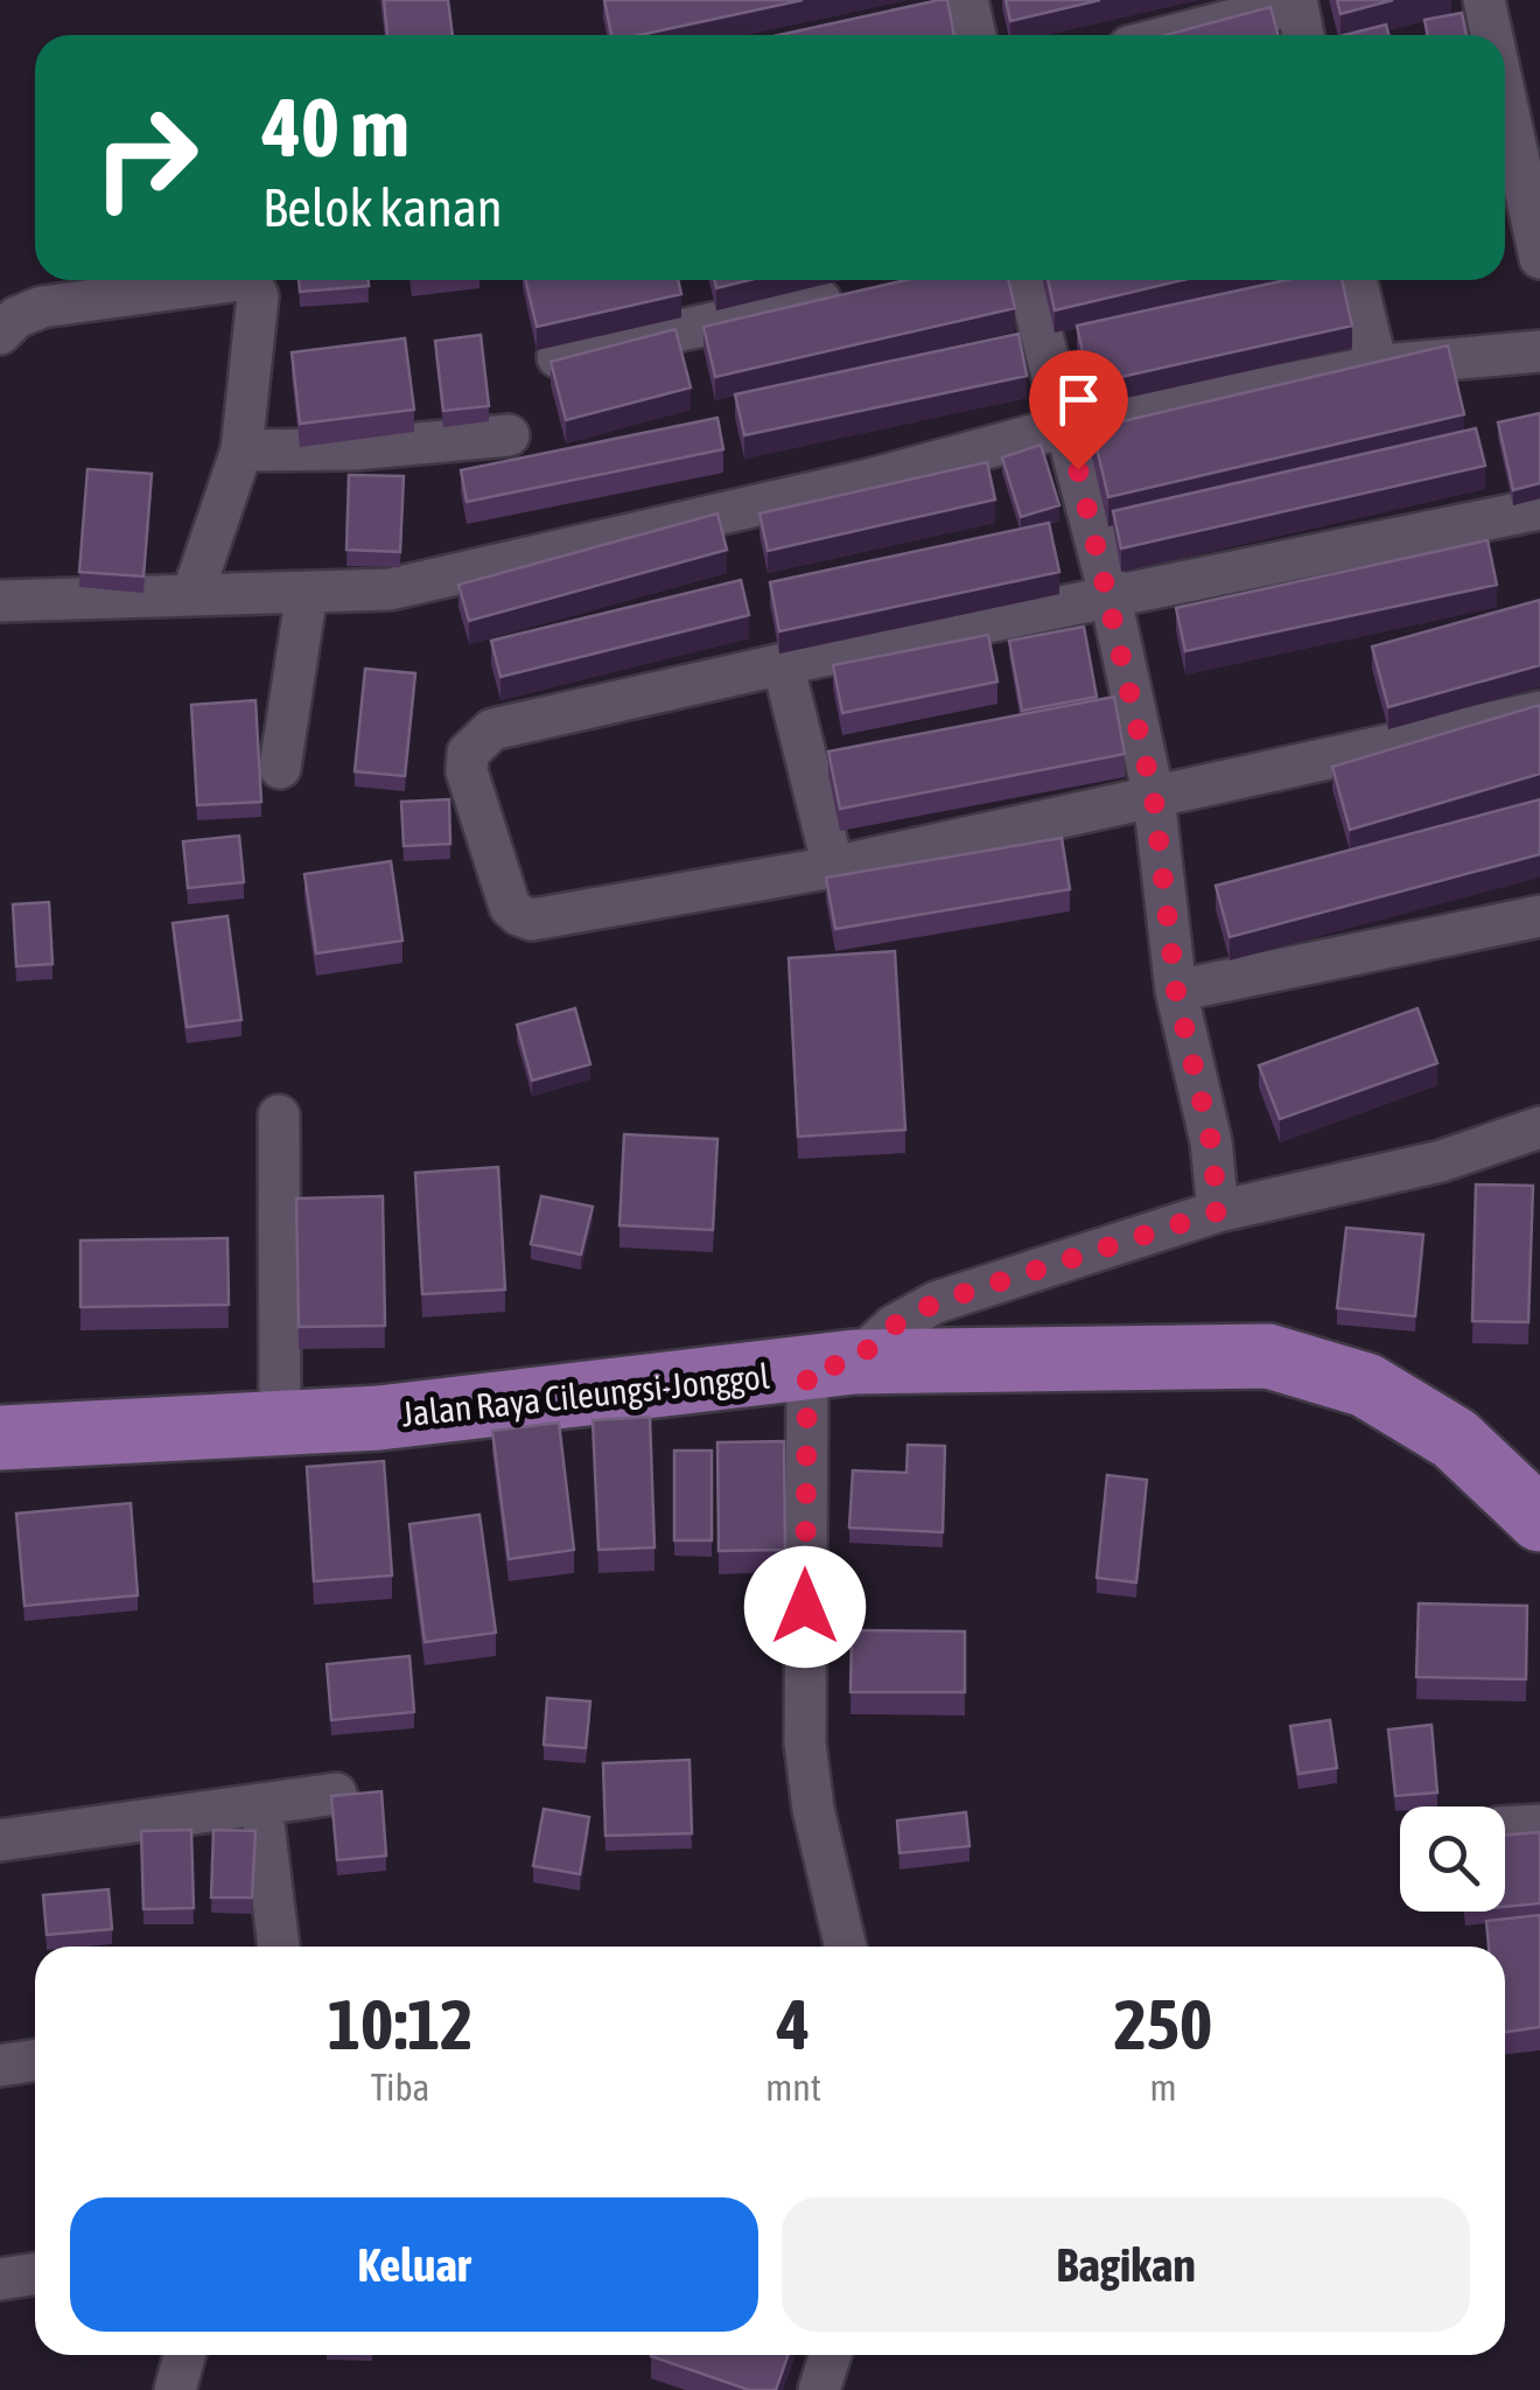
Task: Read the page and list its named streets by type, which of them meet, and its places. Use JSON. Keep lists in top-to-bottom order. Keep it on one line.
{"streets":{"main road":["Jalan Raya Cileungsi-Jonggol"]},"page":{"turn":["40 m","Belok kanan"],"eta":["10:12","Tiba","4","mnt","250","m"],"buttons":["Keluar","Bagikan"]}}
